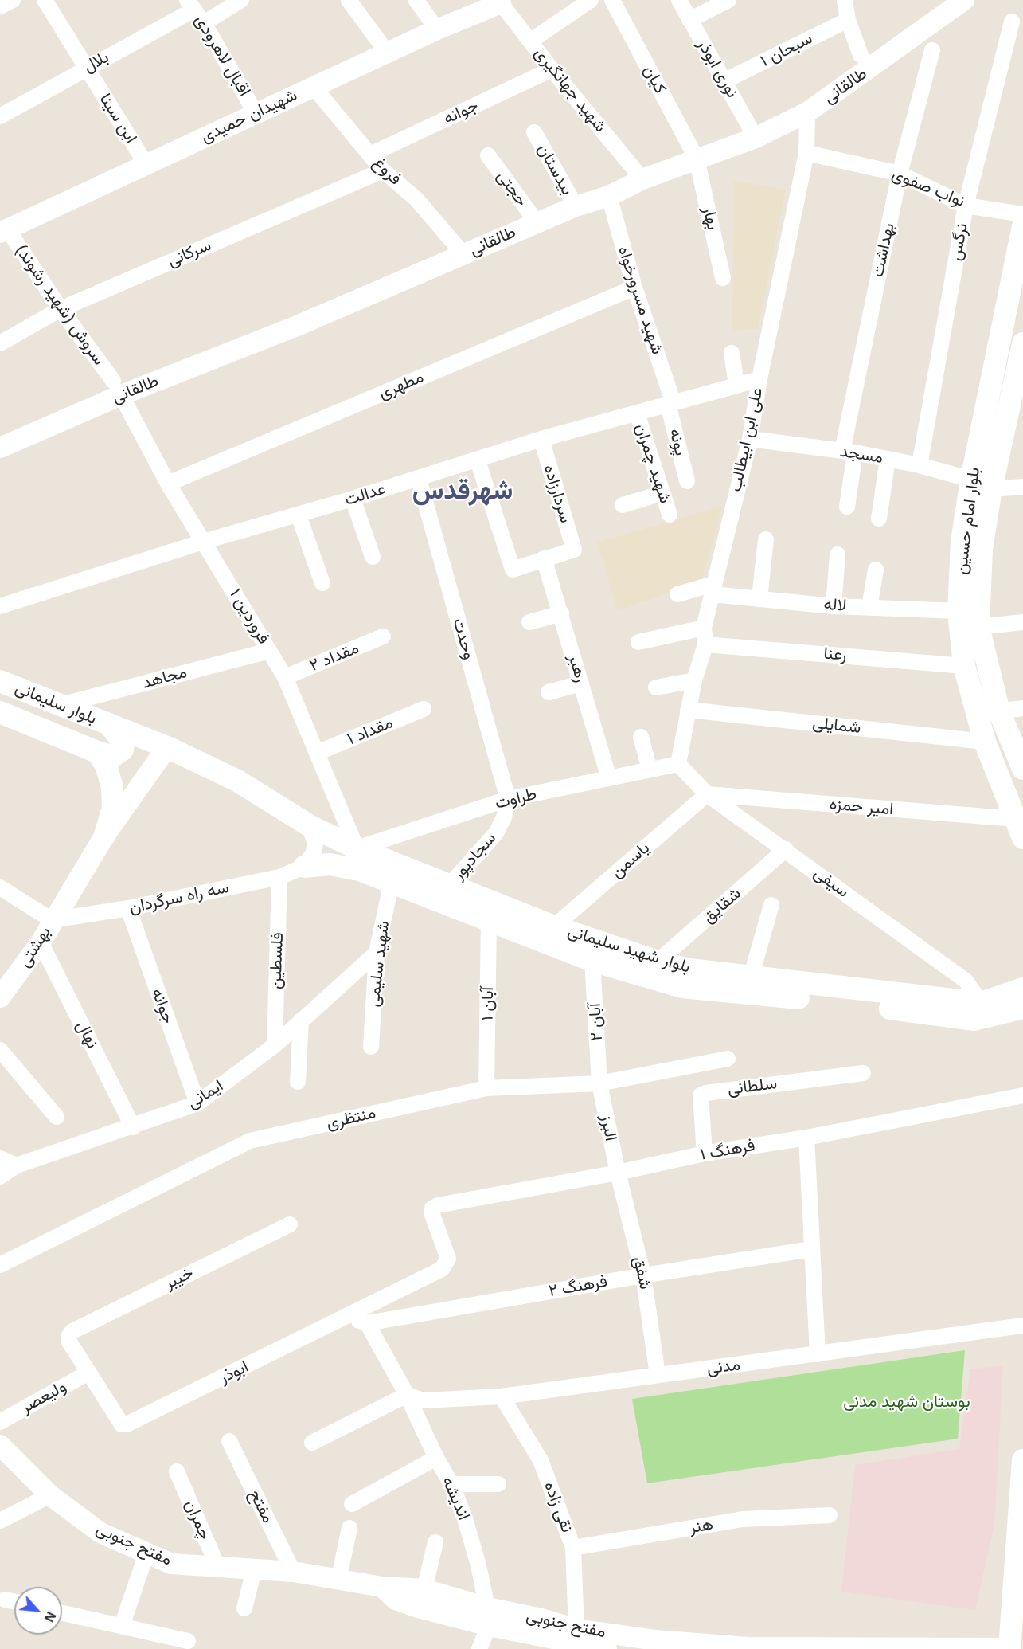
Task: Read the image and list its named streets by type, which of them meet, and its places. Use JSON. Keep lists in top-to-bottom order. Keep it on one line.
{"streets":{"main road":["بلوار امام حسین","بلوار سلیمانی","بلوار شهید سلیمانی"],"street":["سبحان ۱","اقبال لاهرودی","بلال","نوری ابوذر","کیان","طالقانی","شهید جهانگیری","جوانه","شهیدان حمیدی","ابن سینا","بیدستان","فروغ","نواب صفوی","حجتی","بهار","نرگس","بهداشت","سرکانی","شهید مسرورخواه","سروش (شهید رشوند)","مطهری","علی ابن ابیطالب","پونه","مسجد","شهید چمران","سردارزاده","عدالت","لاله","فروردین ۱","وحدت","رعنا","مقداد ۲","رهبر","مجاهد","شمایلی","مقداد ۱","طراوت","امیر حمزه","سجادپور","یاسمن","سیفی","سه راه سرگردان","شقایق","بهشتی","فلسطین","شهید سلیمی","آبان ۱","آبان ۲","نهال","سلطانی","ایمانی","منتظری","البرز","فرهنگ ۱","شفق","خیبر","فرهنگ ۲","مدنی","ابوذر","ولیعصر","اندیشه","مفتح","نقی زاده","چمران","هنر","مفتح جنوبی"]},"crossings":[["سبحان ۱","نوری ابوذر"],["اقبال لاهرودی","بلال"],["اقبال لاهرودی","شهیدان حمیدی"],["بلال","ابن سینا"],["نوری ابوذر","طالقانی"],["کیان","طالقانی"],["کیان","بهار"],["طالقانی","شهید جهانگیری"],["طالقانی","بیدستان"],["طالقانی","فروغ"],["طالقانی","حجتی"],["طالقانی","بهار"],["طالقانی","شهید مسرورخواه"],["طالقانی","سروش (شهید رشوند)"],["طالقانی","علی ابن ابیطالب"],["طالقانی","فروردین ۱"],["شهید جهانگیری","جوانه"],["شهید جهانگیری","شهیدان حمیدی"],["جوانه","فروغ"],["جوانه","سه راه سرگردان"],["جوانه","ایمانی"],["شهیدان حمیدی","ابن سینا"],["شهیدان حمیدی","فروغ"],["شهیدان حمیدی","سروش (شهید رشوند)"],["فروغ","سرکانی"],["نواب صفوی","نرگس"],["نواب صفوی","بهداشت"],["نواب صفوی","علی ابن ابیطالب"],["نرگس","مسجد"],["بهداشت","مسجد"],["سرکانی","سروش (شهید رشوند)"],["شهید مسرورخواه","مطهری"],["شهید مسرورخواه","پونه"],["شهید مسرورخواه","عدالت"],["سروش (شهید رشوند)","فروردین ۱"],["مطهری","فروردین ۱"],["علی ابن ابیطالب","مسجد"],["علی ابن ابیطالب","عدالت"],["علی ابن ابیطالب","لاله"],["علی ابن ابیطالب","رعنا"],["علی ابن ابیطالب","شمایلی"],["علی ابن ابیطالب","طراوت"],["علی ابن ابیطالب","سیفی"],["پونه","عدالت"],["مسجد","بلوار امام حسین"],["شهید چمران","عدالت"],["سردارزاده","عدالت"],["سردارزاده","رهبر"],["عدالت","فروردین ۱"],["عدالت","وحدت"],["بلوار امام حسین","لاله"],["بلوار امام حسین","رعنا"],["بلوار امام حسین","شمایلی"],["بلوار امام حسین","امیر حمزه"],["فروردین ۱","مقداد ۲"],["فروردین ۱","مجاهد"],["فروردین ۱","مقداد ۱"],["فروردین ۱","طراوت"],["فروردین ۱","بلوار شهید سلیمانی"],["وحدت","طراوت"],["وحدت","سجادپور"],["رهبر","طراوت"],["مجاهد","بلوار سلیمانی"],["طراوت","سجادپور"],["طراوت","سیفی"],["طراوت","بلوار شهید سلیمانی"],["امیر حمزه","یاسمن"],["امیر حمزه","سیفی"],["سجادپور","بلوار شهید سلیمانی"],["یاسمن","سیفی"],["یاسمن","بلوار شهید سلیمانی"],["سیفی","شقایق"],["سیفی","بلوار شهید سلیمانی"],["سه راه سرگردان","بهشتی"],["سه راه سرگردان","بلوار شهید سلیمانی"],["سه راه سرگردان","فلسطین"],["شقایق","بلوار شهید سلیمانی"],["بهشتی","نهال"],["بلوار شهید سلیمانی","شهید سلیمی"],["بلوار شهید سلیمانی","آبان ۱"],["بلوار شهید سلیمانی","آبان ۲"],["فلسطین","ایمانی"],["شهید سلیمی","ایمانی"],["آبان ۱","منتظری"],["آبان ۲","منتظری"],["آبان ۲","البرز"],["نهال","ایمانی"],["سلطانی","فرهنگ ۱"],["منتظری","البرز"],["البرز","فرهنگ ۱"],["البرز","شفق"],["فرهنگ ۱","شفق"],["فرهنگ ۱","ابوذر"],["شفق","فرهنگ ۲"],["شفق","مدنی"],["خیبر","ابوذر"],["خیبر","ولیعصر"],["فرهنگ ۲","ابوذر"],["فرهنگ ۲","اندیشه"],["مدنی","اندیشه"],["مدنی","نقی زاده"],["ابوذر","ولیعصر"],["اندیشه","مفتح جنوبی"],["مفتح","مفتح جنوبی"],["نقی زاده","هنر"],["نقی زاده","مفتح جنوبی"],["چمران","مفتح جنوبی"]],"districts":["شهرقدس"],"parks":["بوستان شهید مدنی"],"north":"bottom right"}
